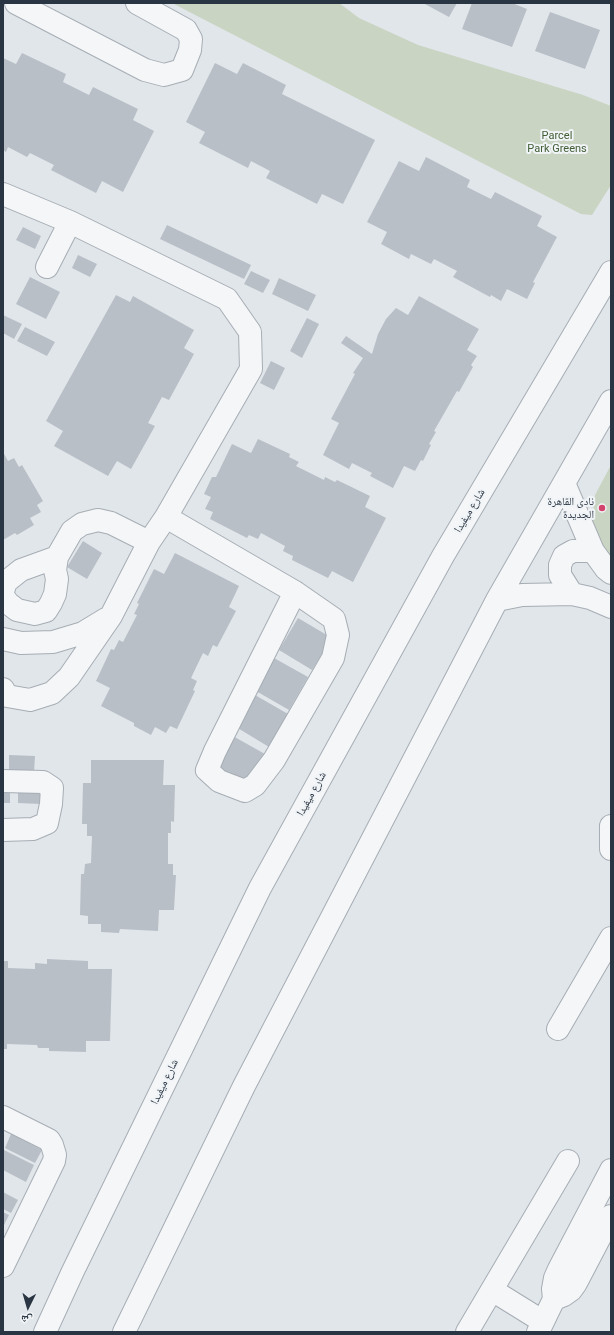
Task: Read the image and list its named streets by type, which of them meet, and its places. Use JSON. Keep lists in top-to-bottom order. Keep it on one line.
{"streets":{"street":["شارع ميفيدا"]},"parks":["Parcel Park Greens"],"places":["نادى القاهرة الجديدة"],"north":"bottom"}
